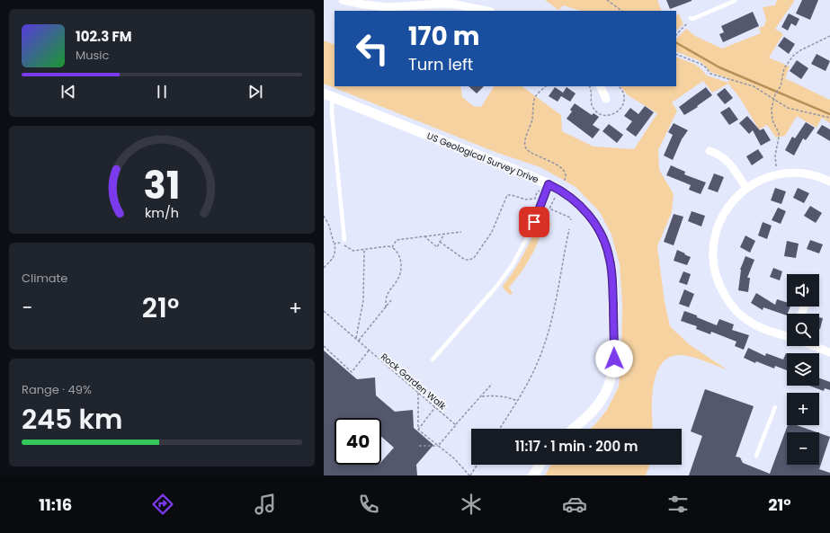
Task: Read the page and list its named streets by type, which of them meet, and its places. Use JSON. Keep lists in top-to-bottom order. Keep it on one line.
{"streets":{"street":["US Geological Survey Drive"],"path":["Rock Garden Walk"]},"page":{"turn":["170 m","Turn left"],"song":["102.3 FM","Music"],"tile":["Climate",["Range · 49%","245 km"]],"map_buttons":["+","−"],"heat":["−","21°","+"],"limit":"40","trip":"11:17 · 1 min · 200 m","tabs":["11:16","21°"],"gauge":["31","km/h"]}}
